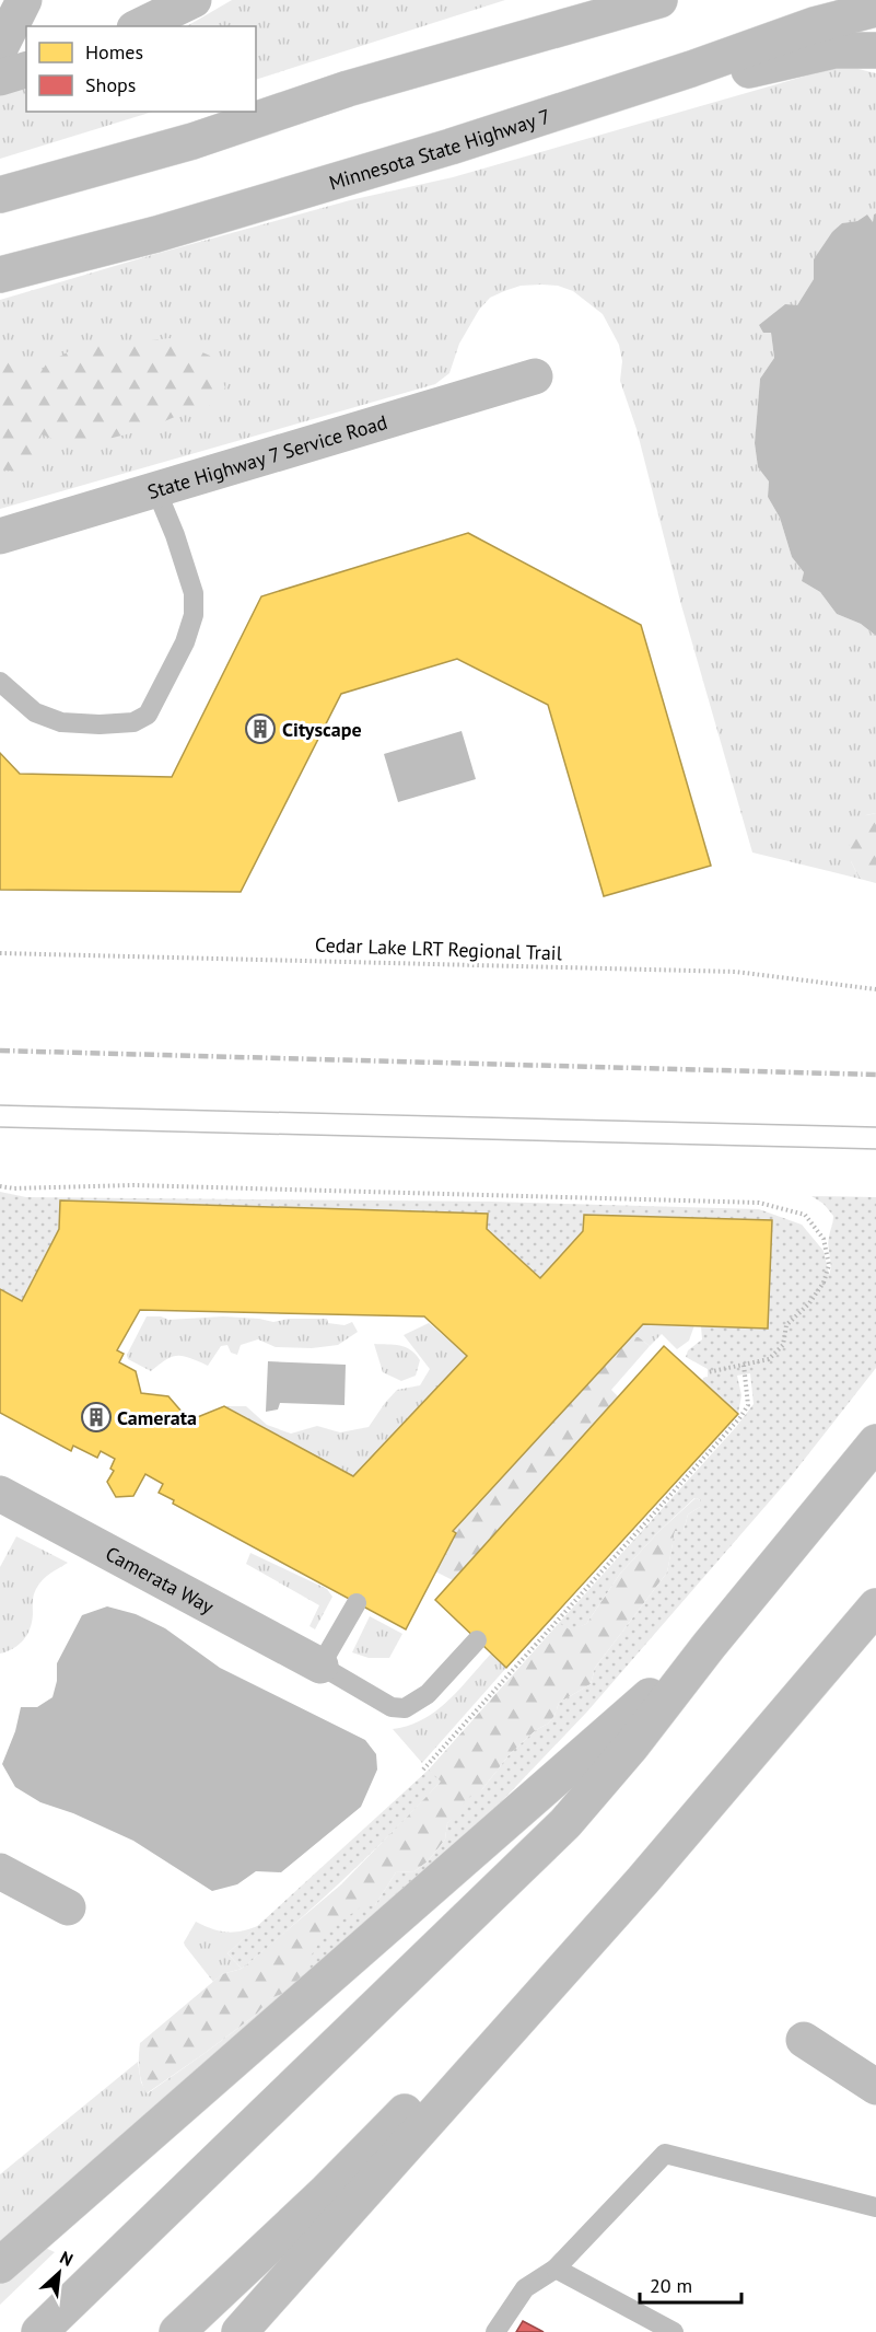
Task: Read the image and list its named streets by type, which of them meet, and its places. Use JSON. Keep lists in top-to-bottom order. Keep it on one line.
{"streets":{"main road":["Minnesota State Highway 7","State Highway 7 Service Road","Camerata Way"],"path":["Cedar Lake LRT Regional Trail"]},"places":{"building":["Cityscape","Camerata"]},"legend":["Homes","Shops"],"scale_bar":"20 m","north":"top right"}
